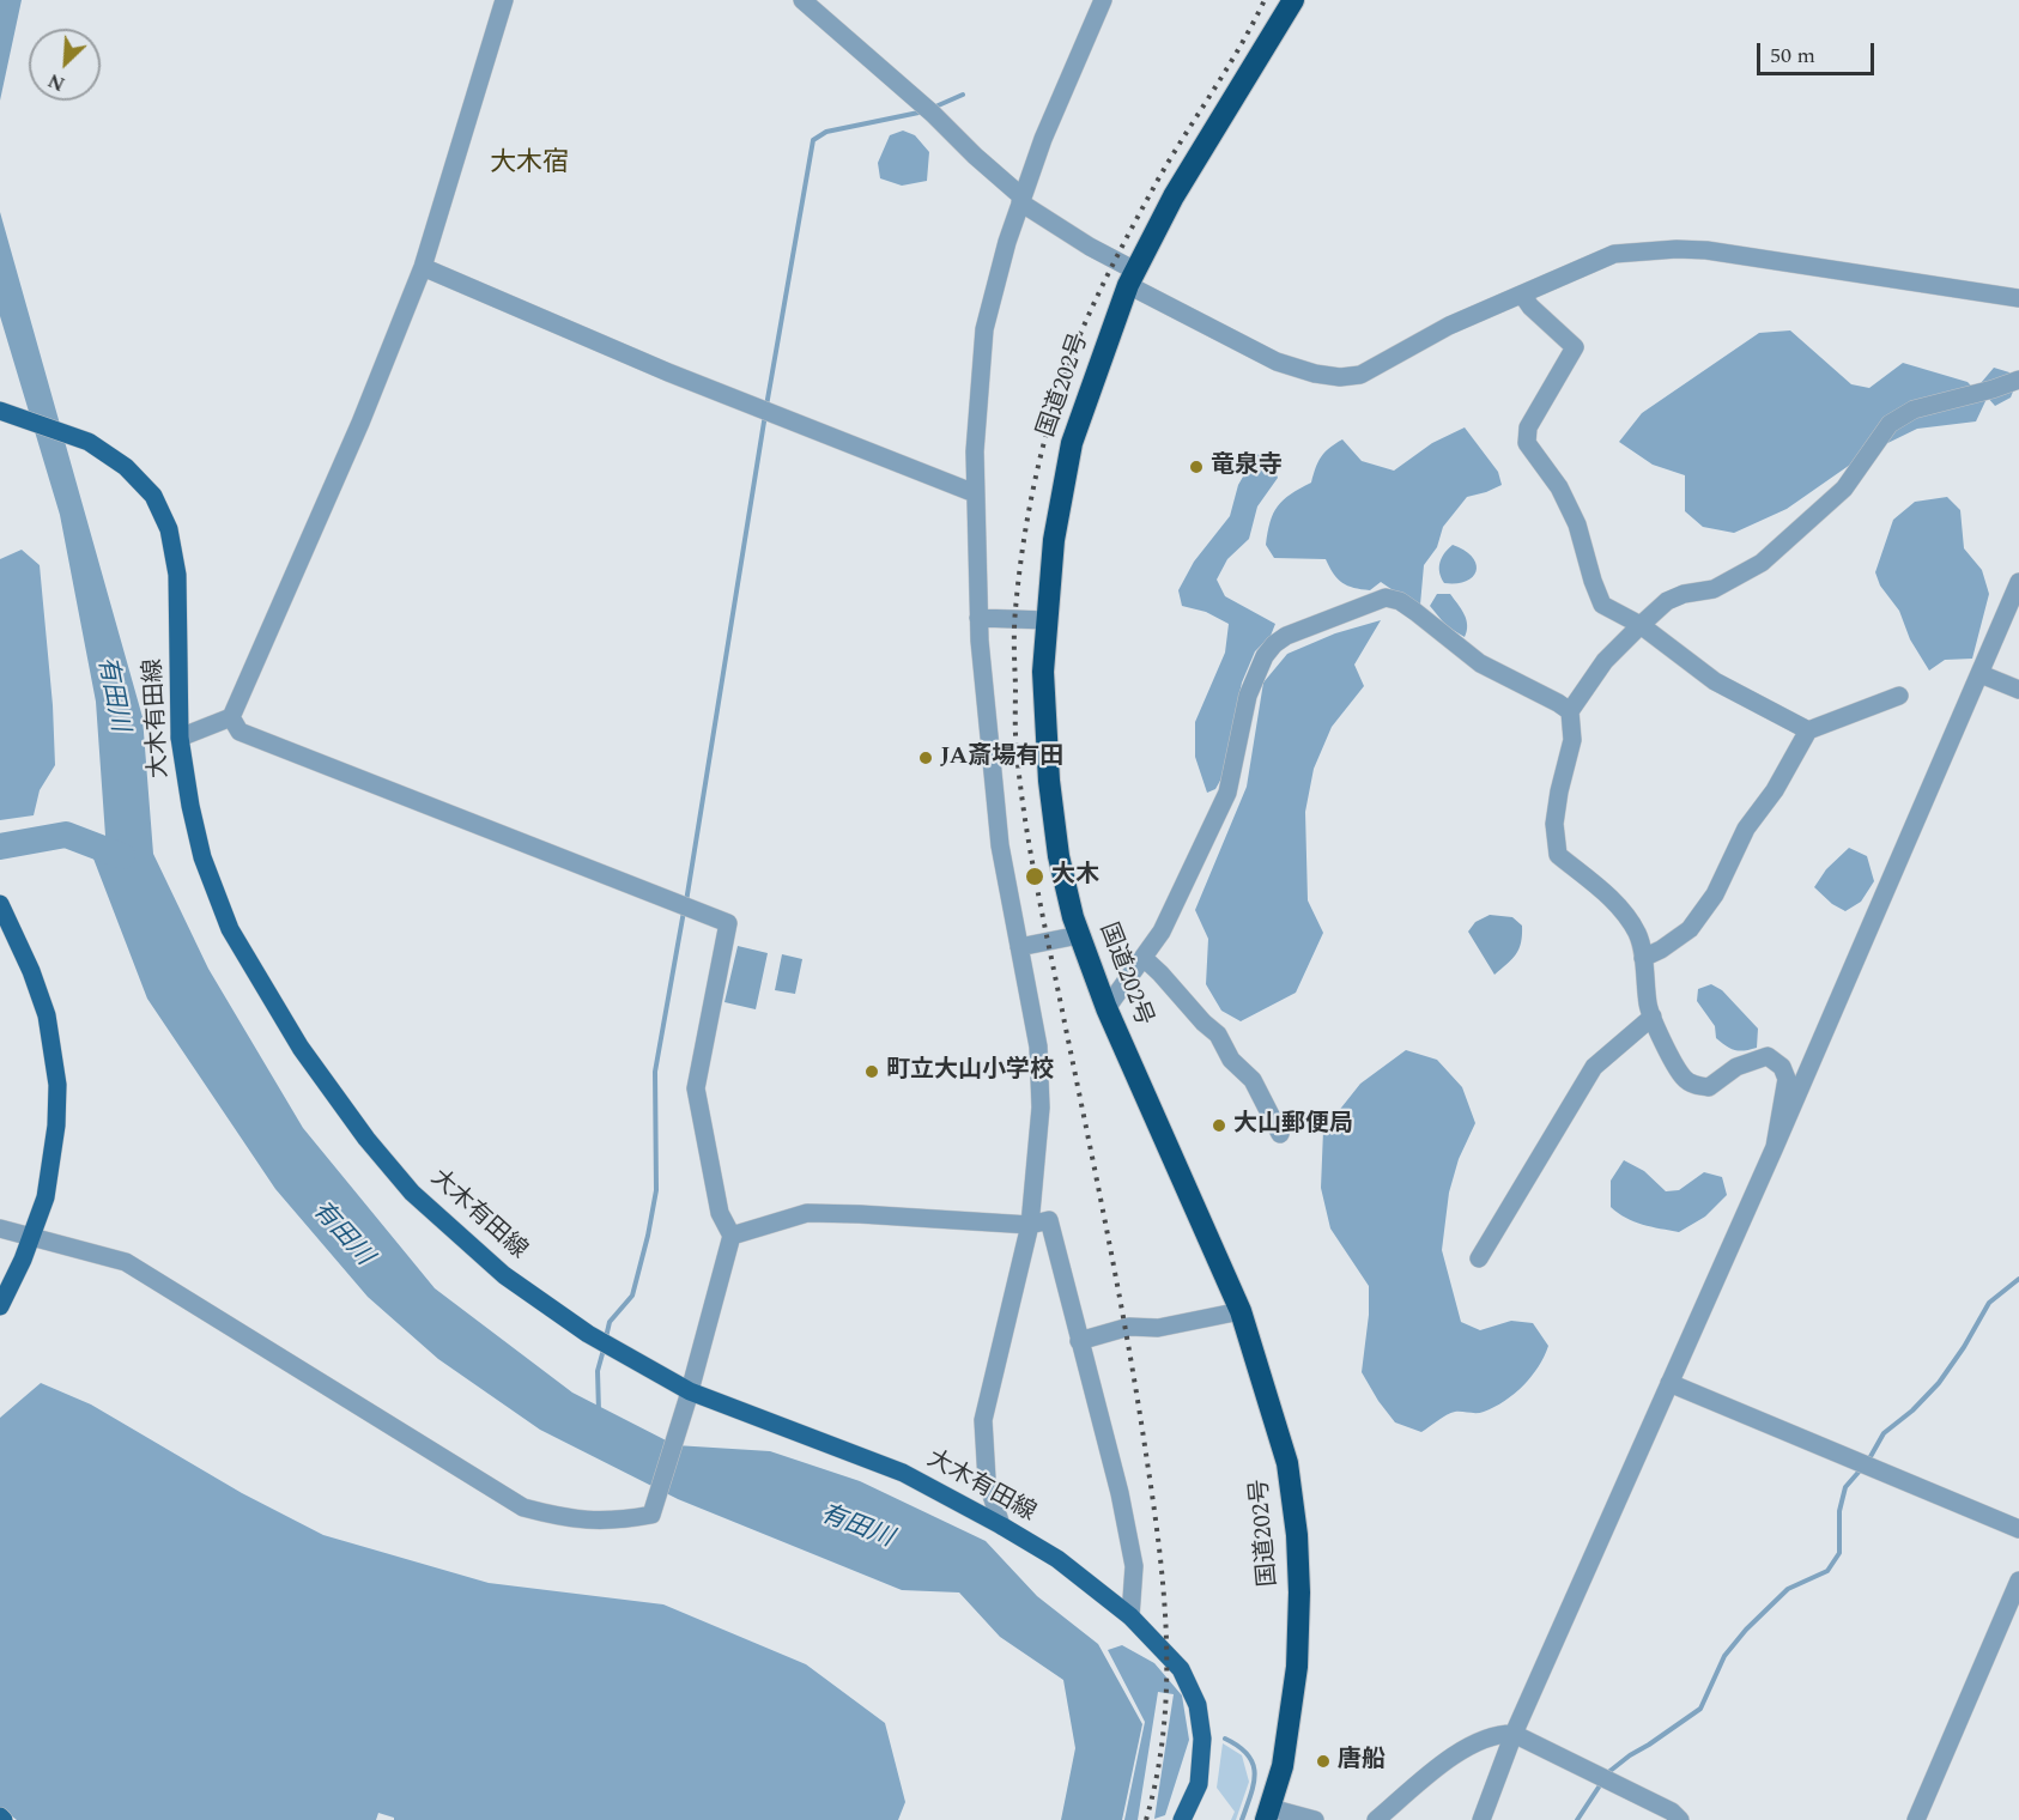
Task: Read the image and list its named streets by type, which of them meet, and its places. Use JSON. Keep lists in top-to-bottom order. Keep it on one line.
{"streets":{"highway":["国道202号"],"main road":["大木有田線"]},"districts":["大木宿"],"water":["有田川"],"places":["竜泉寺","JA斎場有田","大木","町立大山小学校","大山郵便局","唐船"],"scale_bar":"50 m","north":"bottom left"}
